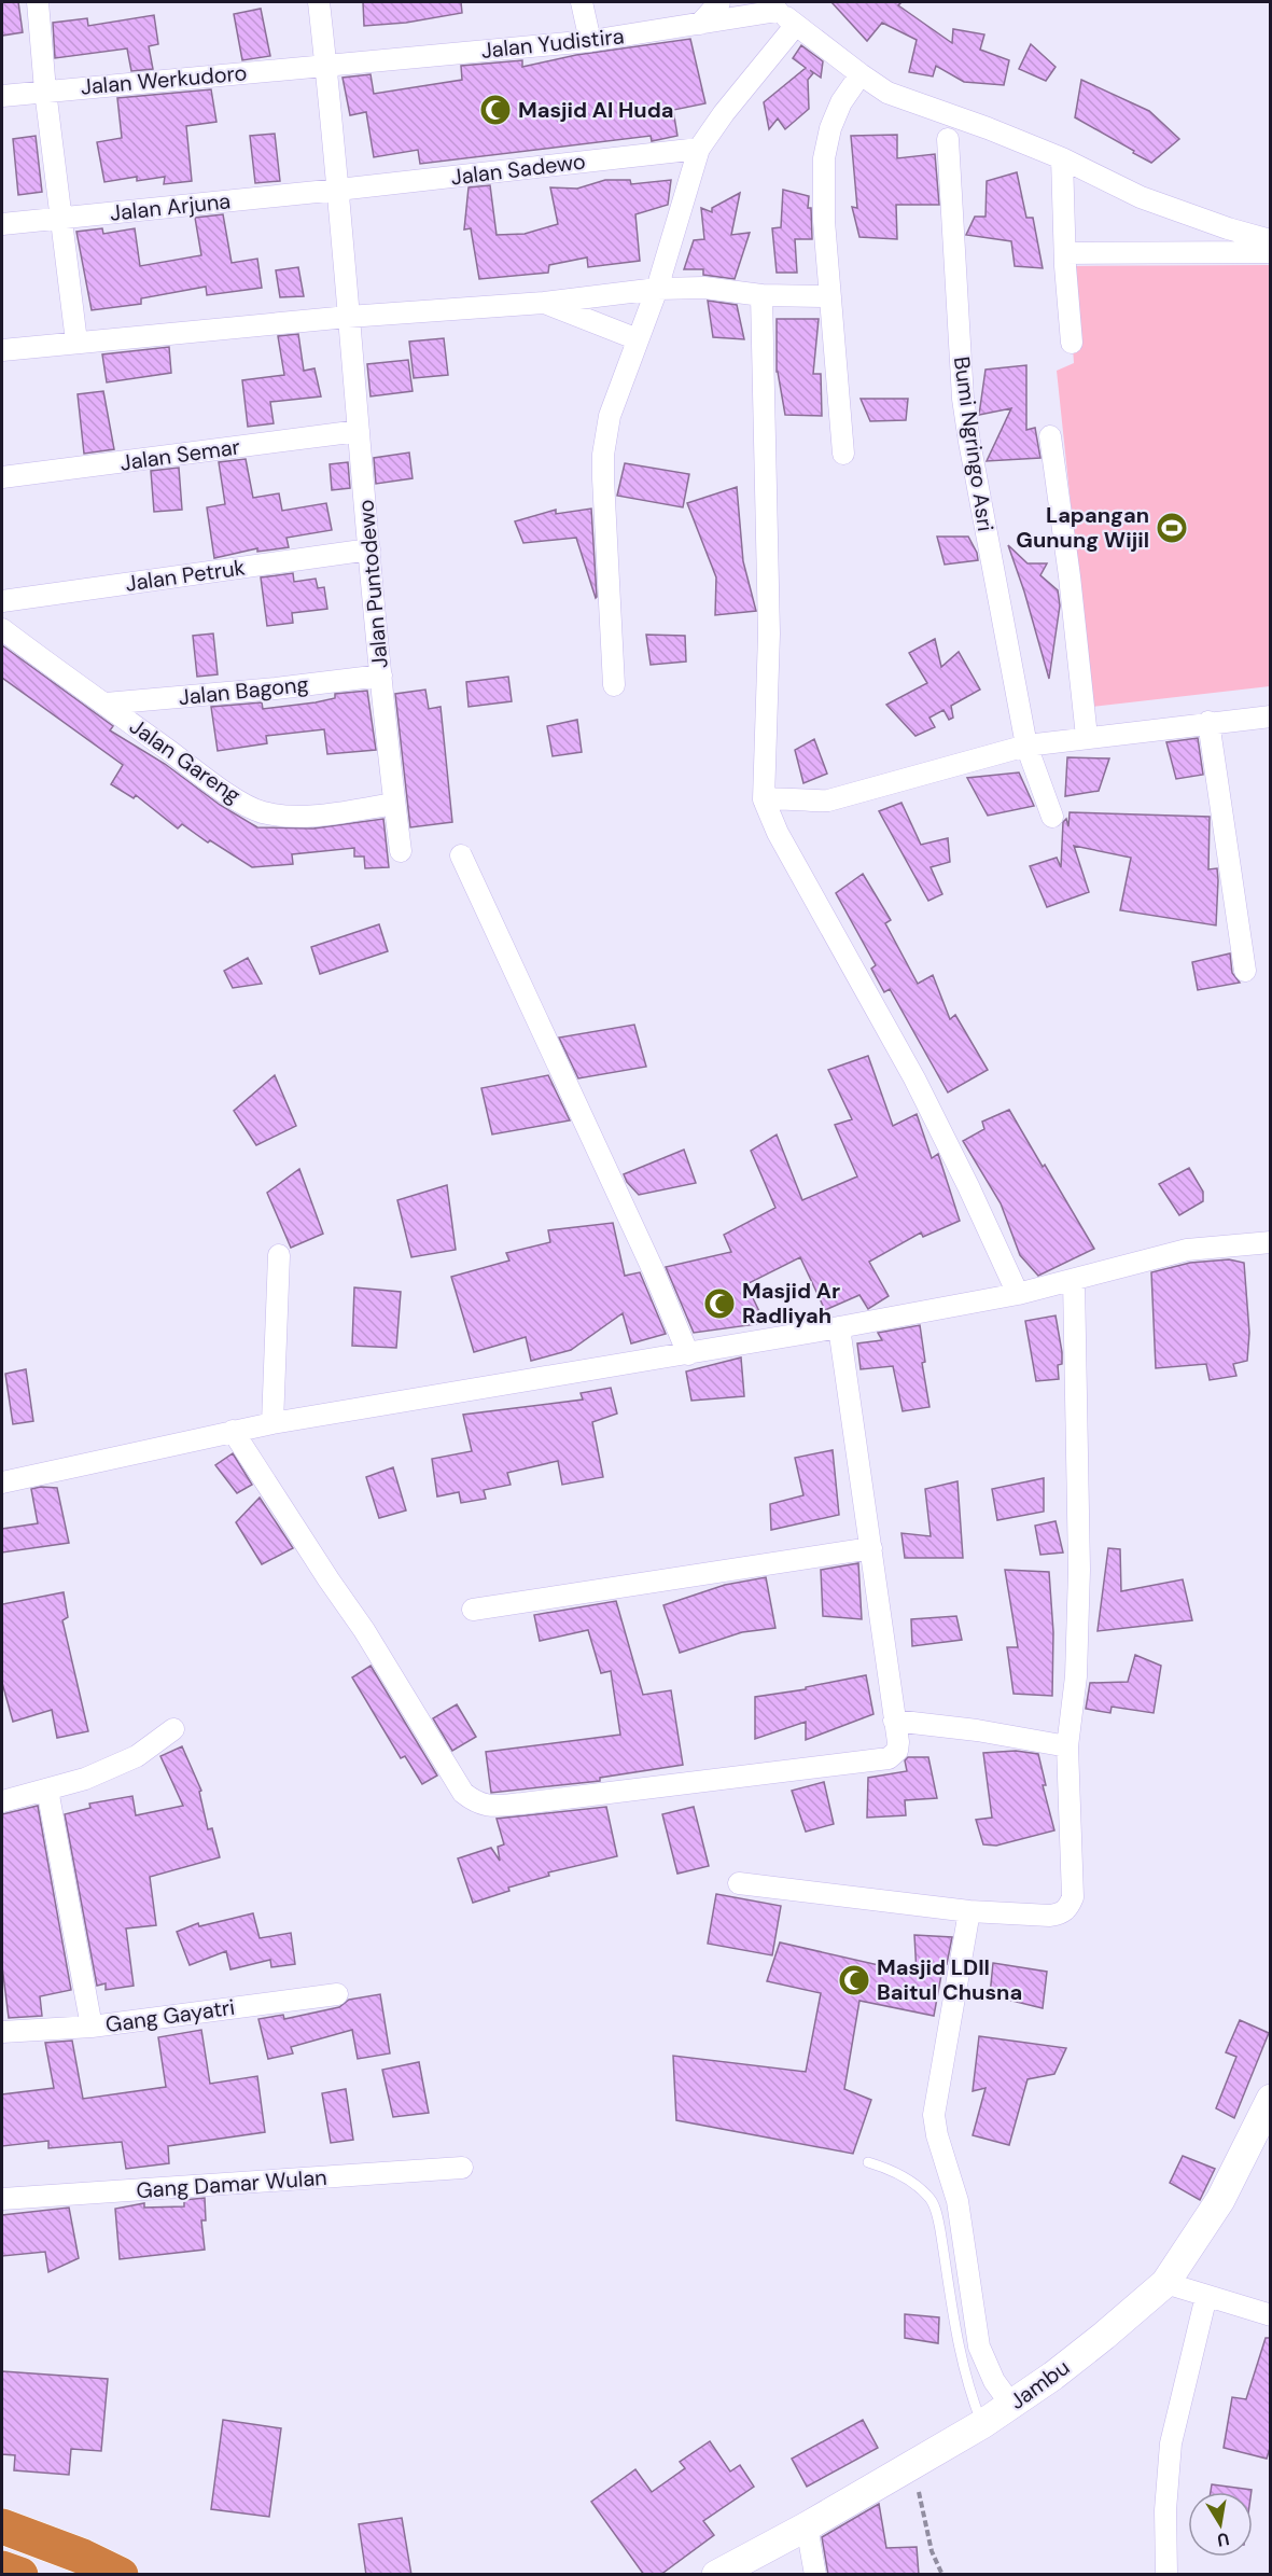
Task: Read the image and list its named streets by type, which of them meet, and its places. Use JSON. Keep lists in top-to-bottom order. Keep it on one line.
{"streets":{"street":["Jalan Yudistira","Jalan Werkudoro","Jalan Sadewo","Jalan Arjuna","Bumi Ngringo Asri","Jalan Semar","Jalan Petruk","Jalan Puntodewo","Jalan Bagong","Jalan Gareng","Gang Gayatri","Gang Damar Wulan","Jambu"]},"crossings":[["Jalan Yudistira","Jalan Werkudoro"],["Jalan Yudistira","Jalan Puntodewo"],["Jalan Werkudoro","Jalan Puntodewo"],["Jalan Sadewo","Jalan Arjuna"],["Jalan Sadewo","Jalan Puntodewo"],["Jalan Arjuna","Jalan Puntodewo"],["Jalan Semar","Jalan Puntodewo"],["Jalan Petruk","Jalan Puntodewo"],["Jalan Puntodewo","Jalan Bagong"],["Jalan Puntodewo","Jalan Gareng"],["Jalan Bagong","Jalan Gareng"]],"places":{"mosque":["Masjid Al Huda","Masjid Ar Radliyah","Masjid LDII Baitul Chusna"],"sports":["Lapangan Gunung Wijil"]},"north":"bottom"}
